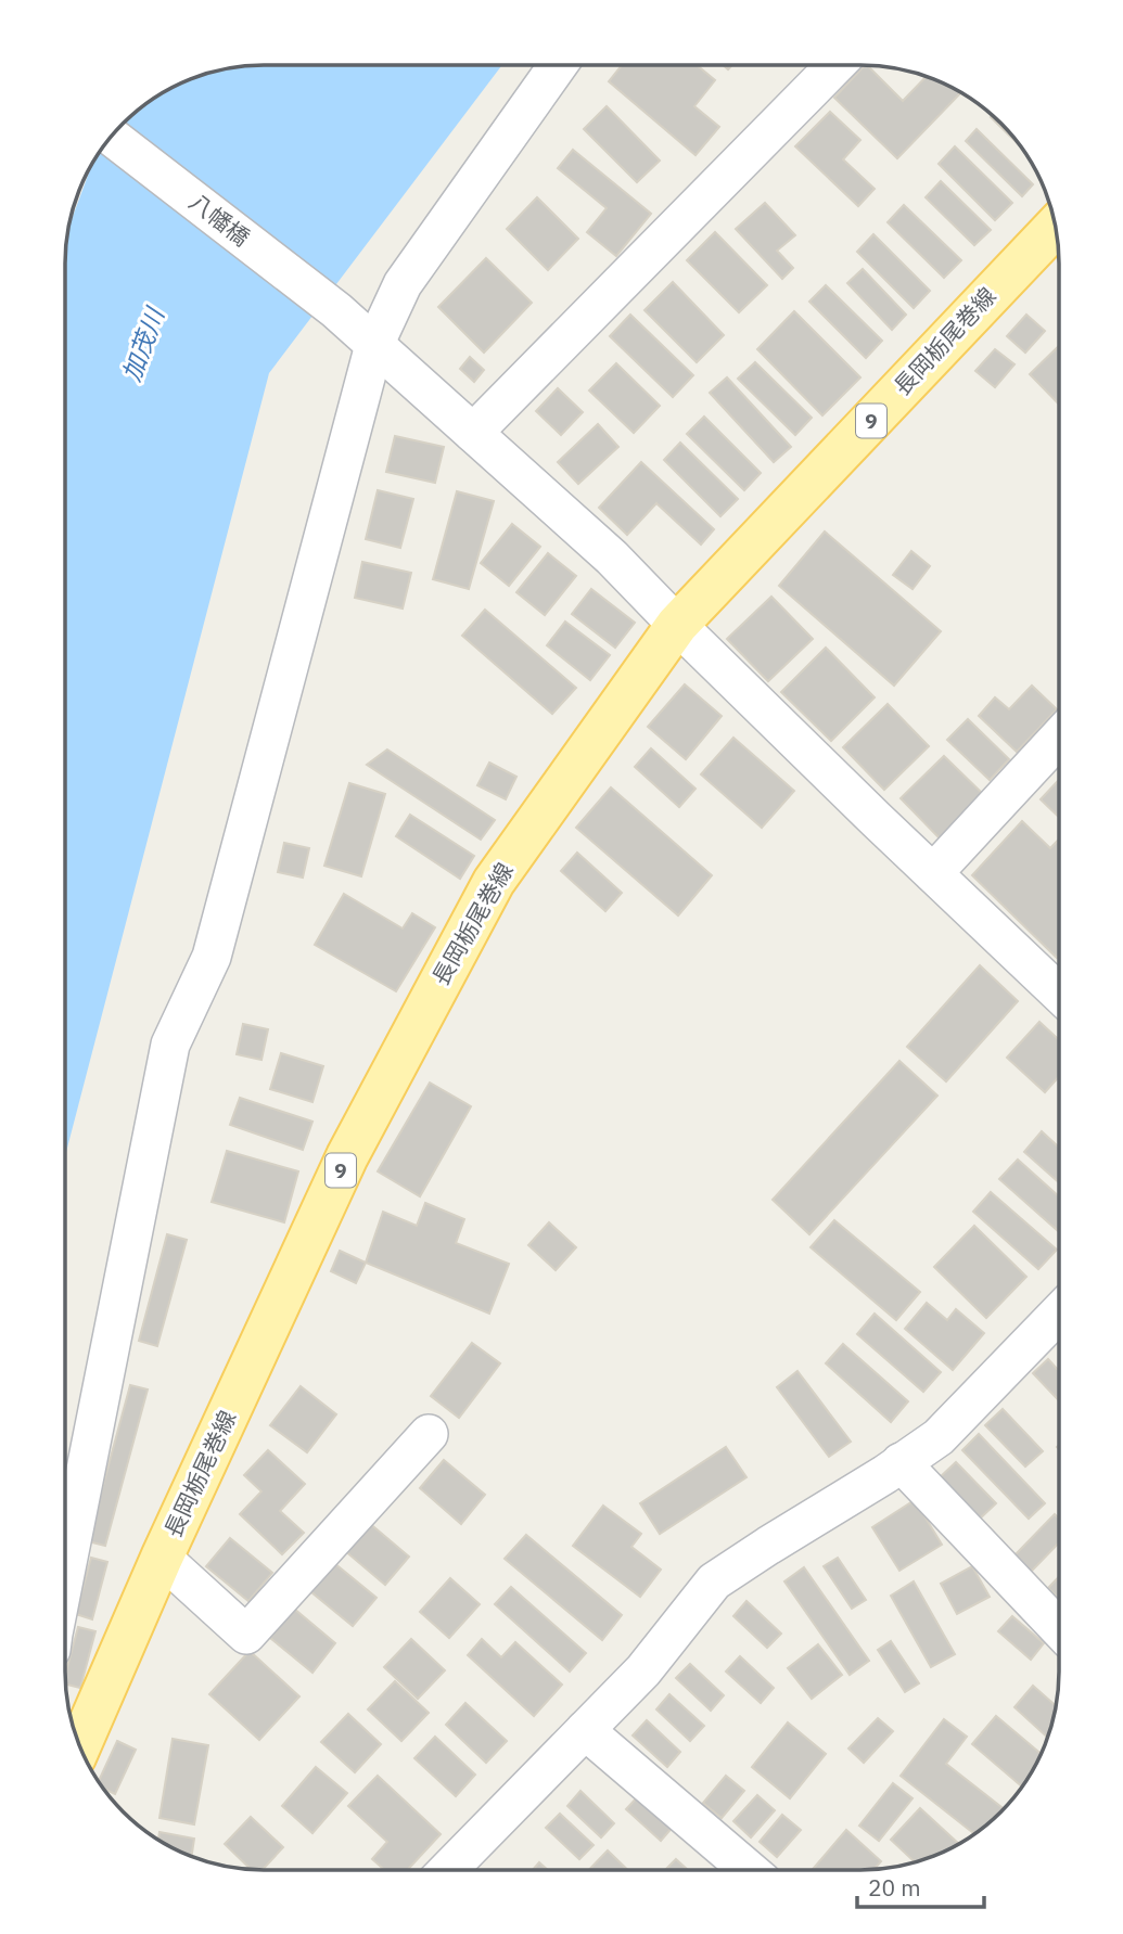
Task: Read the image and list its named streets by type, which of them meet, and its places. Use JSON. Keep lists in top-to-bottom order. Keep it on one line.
{"streets":{"main road":["長岡栃尾巻線","9"],"street":["八幡橋"]},"crossings":[["八幡橋","長岡栃尾巻線"]],"water":["加茂川"],"scale_bar":"20 m"}
